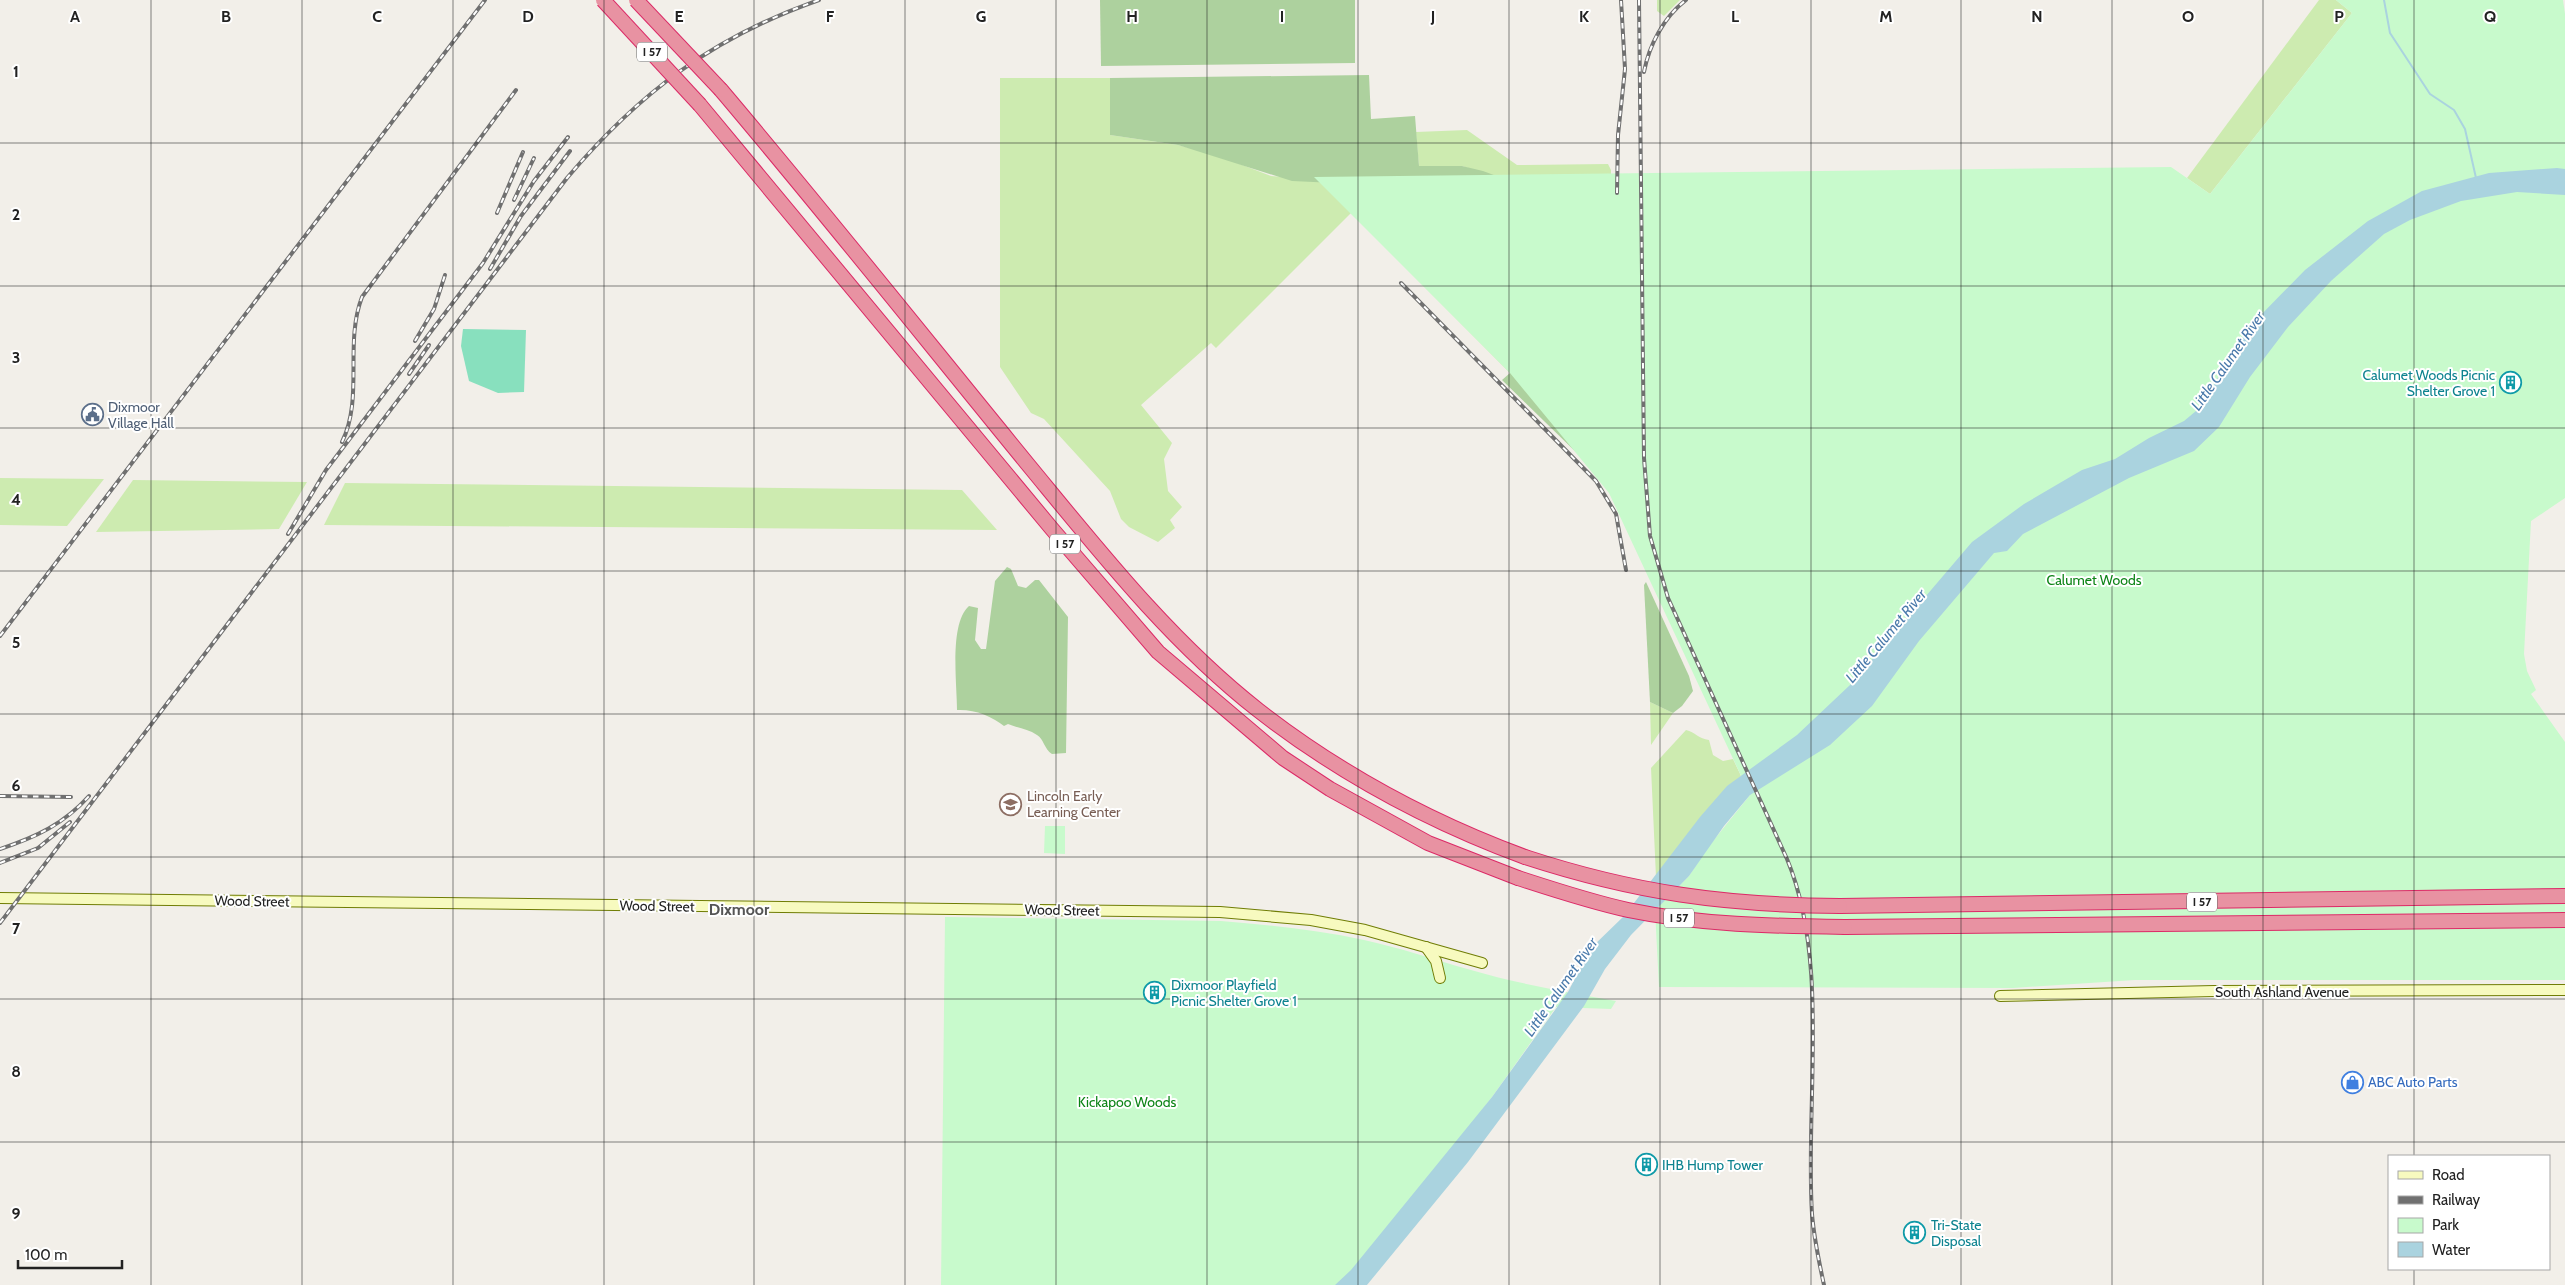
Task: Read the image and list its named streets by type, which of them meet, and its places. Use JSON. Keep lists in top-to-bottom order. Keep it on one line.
{"streets":{"highway":["I 57"],"main road":["Wood Street","South Ashland Avenue"]},"districts":["Dixmoor"],"water":["Little Calumet River"],"parks":["Calumet Woods","Kickapoo Woods"],"places":{"building":["Calumet Woods Picnic Shelter Grove 1","Dixmoor Playfield Picnic Shelter Grove 1","IHB Hump Tower","Tri-State Disposal"],"public building":["Dixmoor Village Hall"],"school or university":["Lincoln Early Learning Center"],"shop":["ABC Auto Parts"]},"legend":["Road","Railway","Park","Water"],"scale_bar":"100 m","grid":{"columns":["A","B","C","D","E","F","G","H","I","J","K","L","M","N","O","P","Q"],"rows":["1","2","3","4","5","6","7","8","9"]}}
